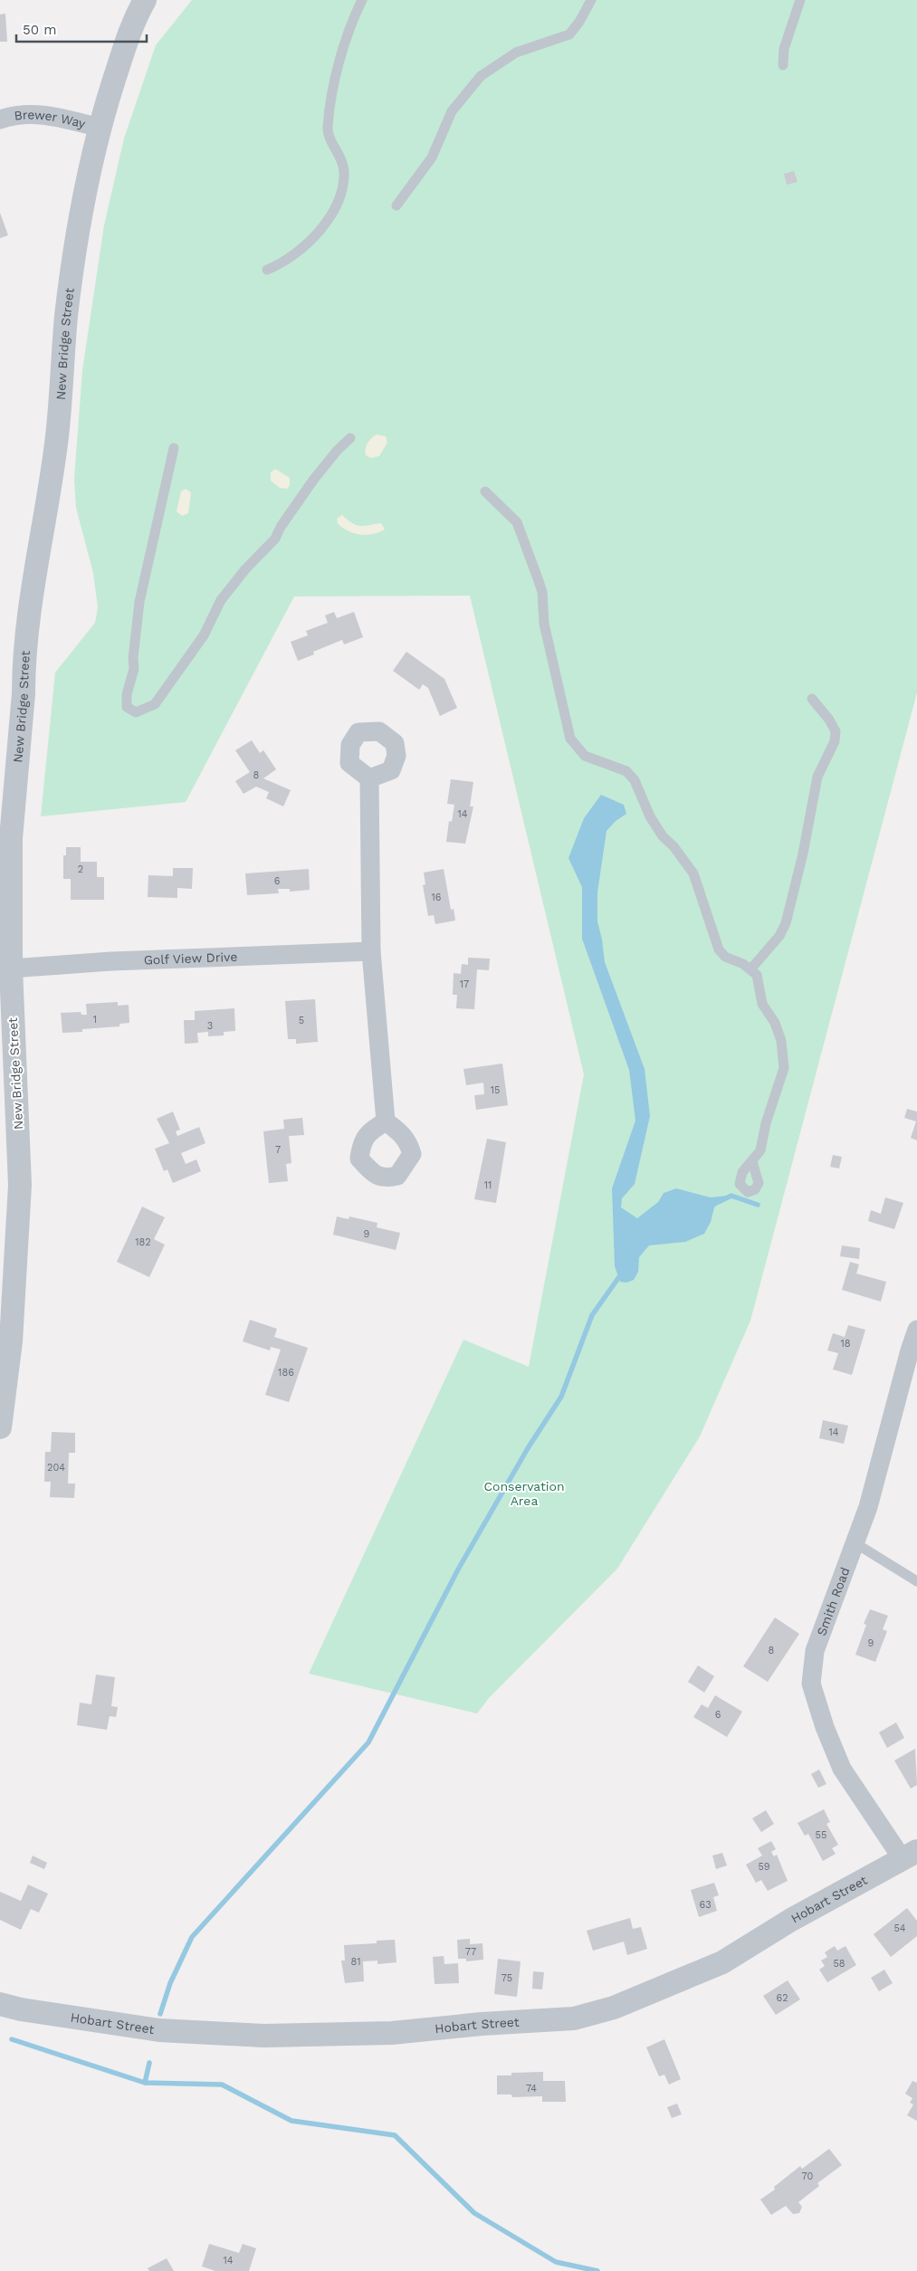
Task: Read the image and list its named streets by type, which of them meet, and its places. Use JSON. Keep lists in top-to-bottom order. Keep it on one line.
{"streets":{"street":["Brewer Way","New Bridge Street","Golf View Drive","Smith Road","Hobart Street"]},"crossings":[["Brewer Way","New Bridge Street"],["New Bridge Street","Golf View Drive"],["Smith Road","Hobart Street"]],"parks":["Conservation Area"],"house_numbers":["8","14","2","6","16","17","1","5","3","15","7","11","9","182","18","186","14","204","9","8","6","55","59","63","54","77","81","58","75","62","74","70","14"],"scale_bar":"50 m"}
